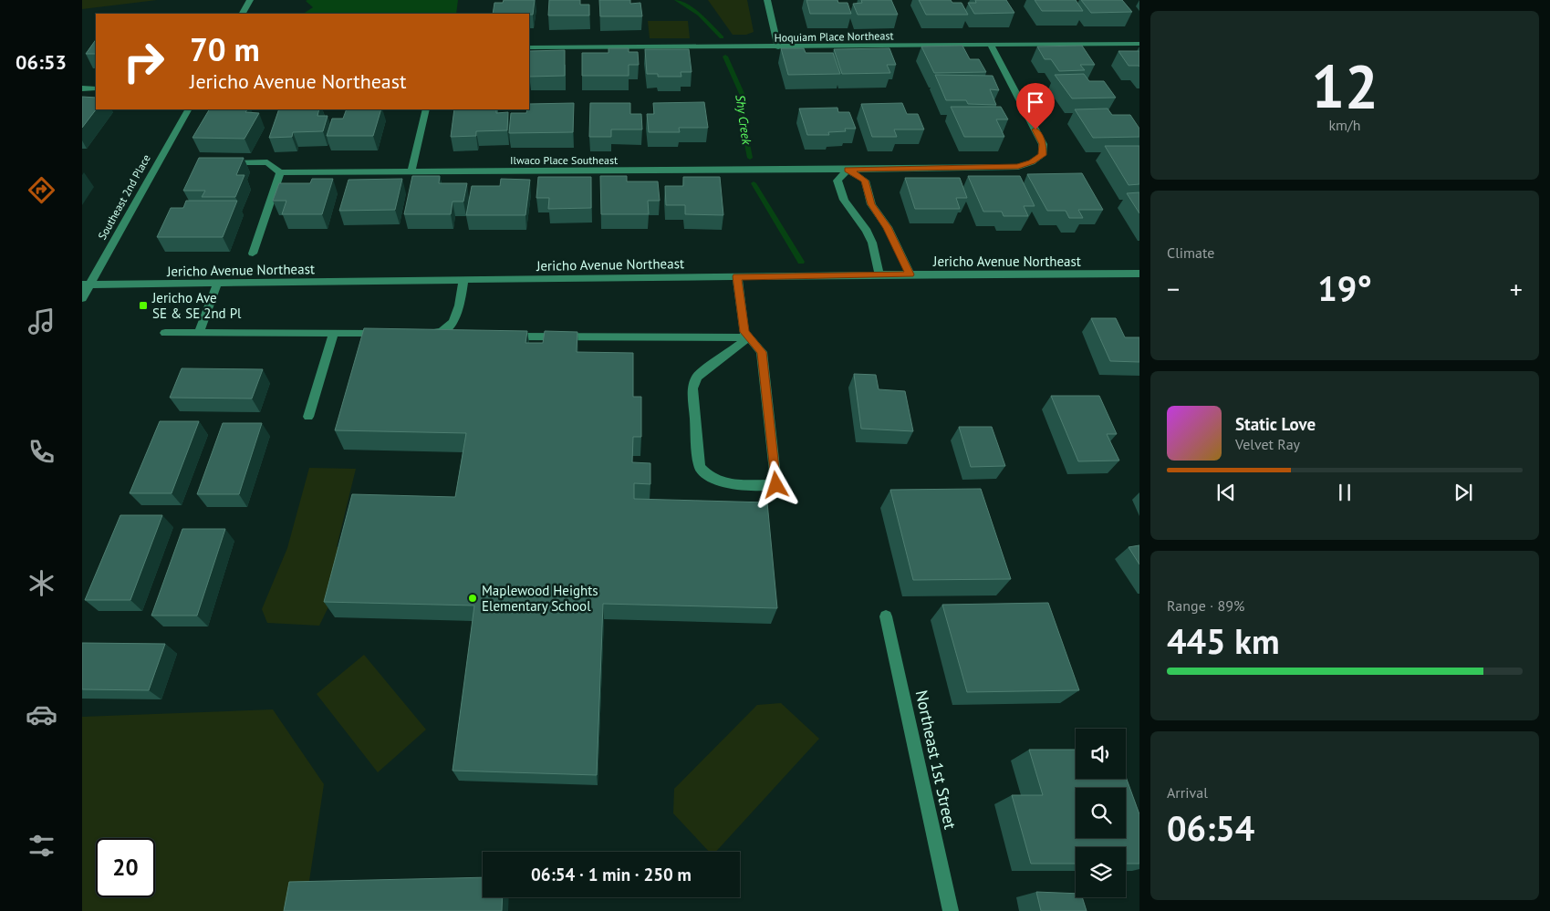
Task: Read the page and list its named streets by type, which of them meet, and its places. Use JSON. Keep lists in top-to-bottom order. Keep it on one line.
{"streets":{"street":["Hoquiam Place Northeast","Ilwaco Place Southeast","Southeast 2nd Place","Jericho Avenue Northeast","Northeast 1st Street"]},"crossings":[["Hoquiam Place Northeast","Ilwaco Place Southeast"],["Southeast 2nd Place","Jericho Avenue Northeast"]],"water":["Shy Creek"],"places":{"transit":["Jericho Ave SE & SE 2nd Pl"],"other":["Maplewood Heights Elementary School"]},"page":{"tabs":"06:53","tile":[["12","km/h"],"Climate",["Range · 89%","445 km"],["Arrival","06:54"]],"turn":["70 m","Jericho Avenue Northeast"],"heat":["−","19°","+"],"song":["Static Love","Velvet Ray"],"limit":"20","trip":"06:54 · 1 min · 250 m"}}
